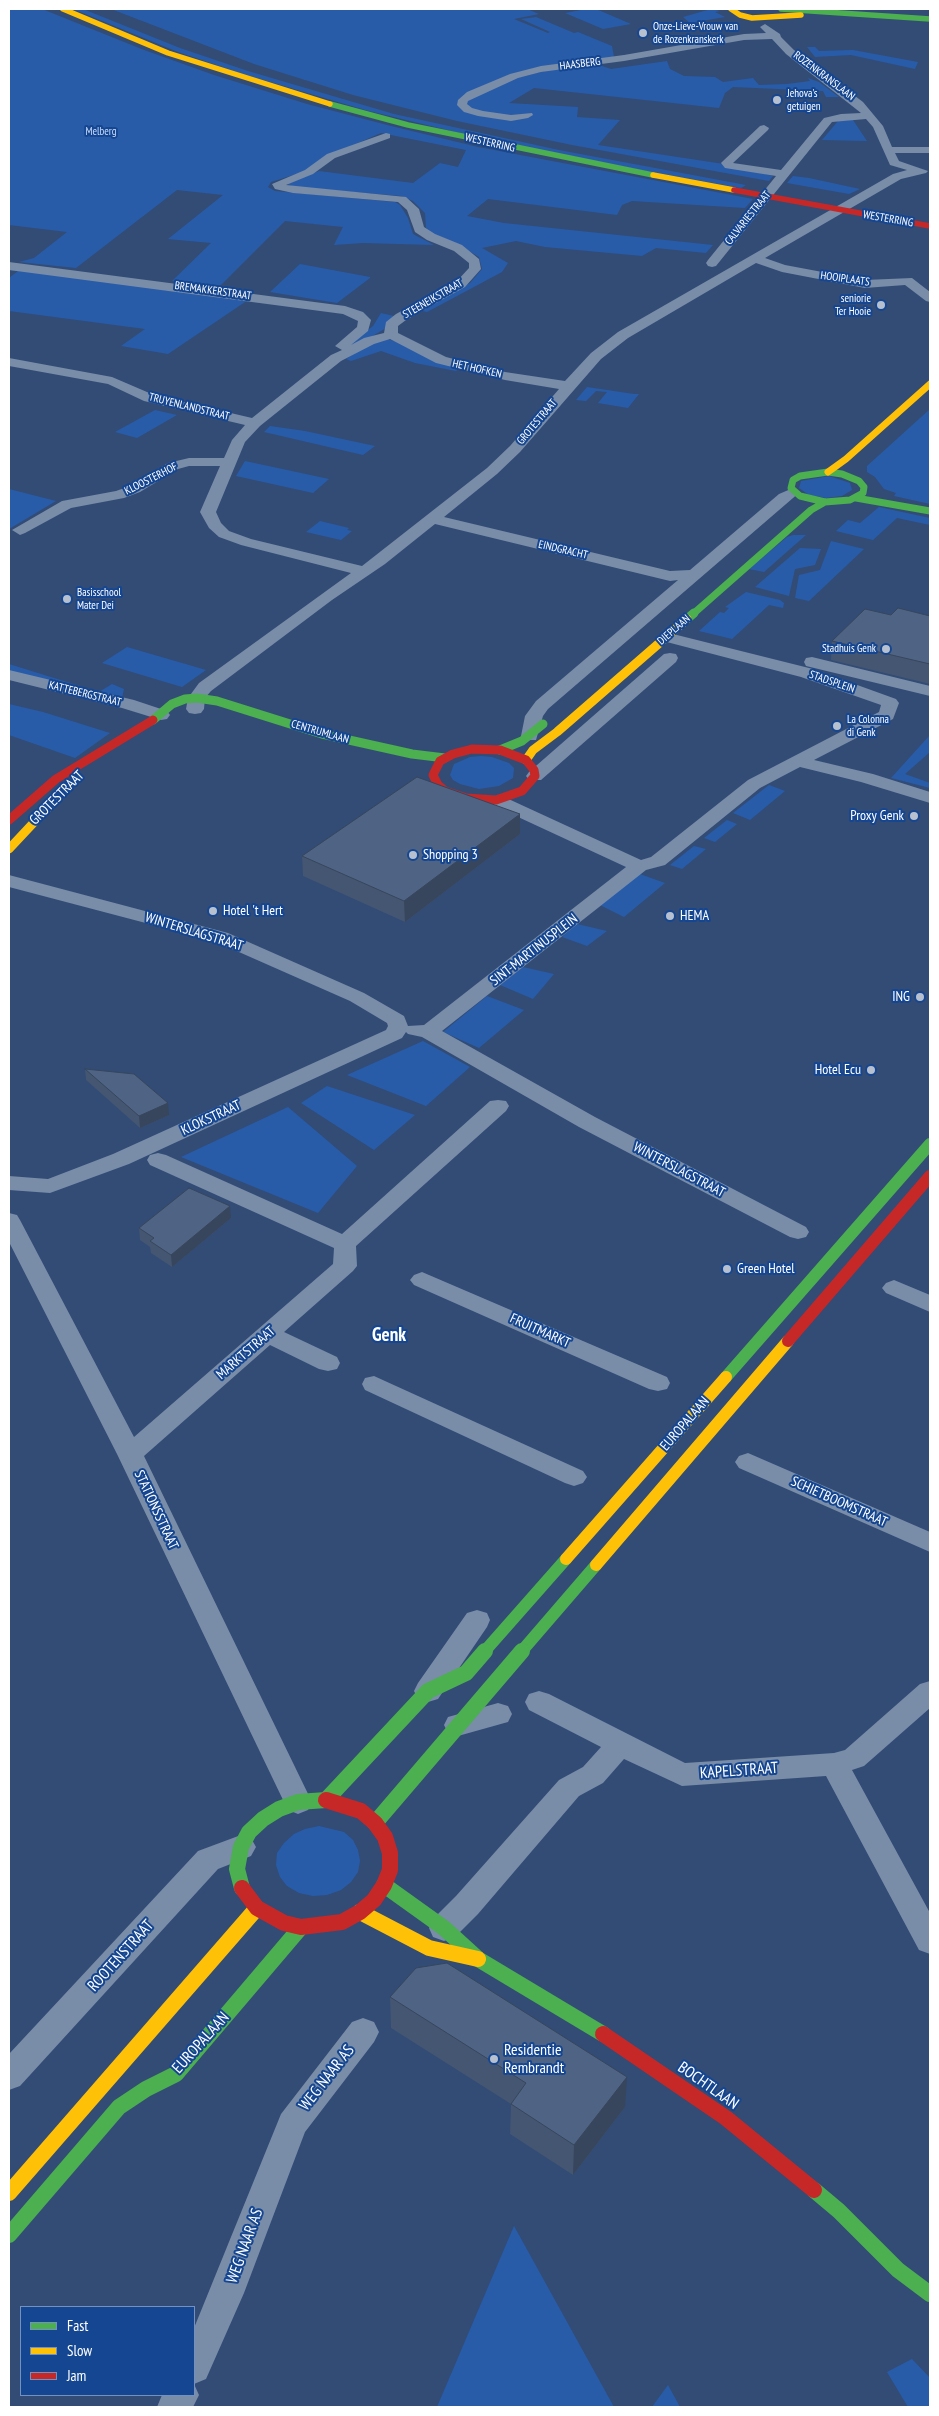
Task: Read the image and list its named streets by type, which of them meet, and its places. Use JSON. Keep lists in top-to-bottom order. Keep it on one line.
{"streets":{"main road":["ROZENKRANSLAAN","WESTERRING","GROTESTRAAT","DIEPLAAN","CENTRUMLAAN","EUROPALAAN","BOCHTLAAN"],"street":["HAASBERG","CALVARIESTRAAT","HOOIPLAATS","BREMAKKERSTRAAT","STEENEIKSTRAAT","HET HOFKEN","TRUYENLANDSTRAAT","KLOOSTERHOF","EINDGRACHT","STADSPLEIN","KATTEBERGSTRAAT","WINTERSLAGSTRAAT","SINT-MARTINUSPLEIN","KLOKSTRAAT","FRUITMARKT","MARKTSTRAAT","SCHIETBOOMSTRAAT","STATIONSSTRAAT","KAPELSTRAAT","ROOTENSTRAAT","WEG NAAR AS"]},"crossings":[["HAASBERG","ROZENKRANSLAAN"],["ROZENKRANSLAAN","CALVARIESTRAAT"],["ROZENKRANSLAAN","GROTESTRAAT"],["HOOIPLAATS","GROTESTRAAT"],["STEENEIKSTRAAT","HET HOFKEN"],["HET HOFKEN","GROTESTRAAT"],["GROTESTRAAT","EINDGRACHT"],["GROTESTRAAT","KATTEBERGSTRAAT"],["GROTESTRAAT","CENTRUMLAAN"],["DIEPLAAN","STADSPLEIN"],["DIEPLAAN","CENTRUMLAAN"],["STADSPLEIN","CENTRUMLAAN"],["STADSPLEIN","SINT-MARTINUSPLEIN"],["CENTRUMLAAN","SINT-MARTINUSPLEIN"],["WINTERSLAGSTRAAT","SINT-MARTINUSPLEIN"],["WINTERSLAGSTRAAT","KLOKSTRAAT"],["MARKTSTRAAT","STATIONSSTRAAT"],["EUROPALAAN","STATIONSSTRAAT"],["EUROPALAAN","ROOTENSTRAAT"],["EUROPALAAN","BOCHTLAAN"],["STATIONSSTRAAT","ROOTENSTRAAT"],["STATIONSSTRAAT","BOCHTLAAN"],["ROOTENSTRAAT","BOCHTLAAN"]],"districts":["Genk"],"parks":["Melberg"],"places":["Onze-Lieve-Vrouw van de Rozenkranskerk","Jehova's getuigen","seniorie Ter Hooie","Basisschool Mater Dei","Stadhuis Genk","La Colonna di Genk","Proxy Genk","Shopping 3","Hotel 't Hert","HEMA","ING","Hotel Ecu","Green Hotel","Residentie Rembrandt"],"legend":["Fast","Slow","Jam"]}
